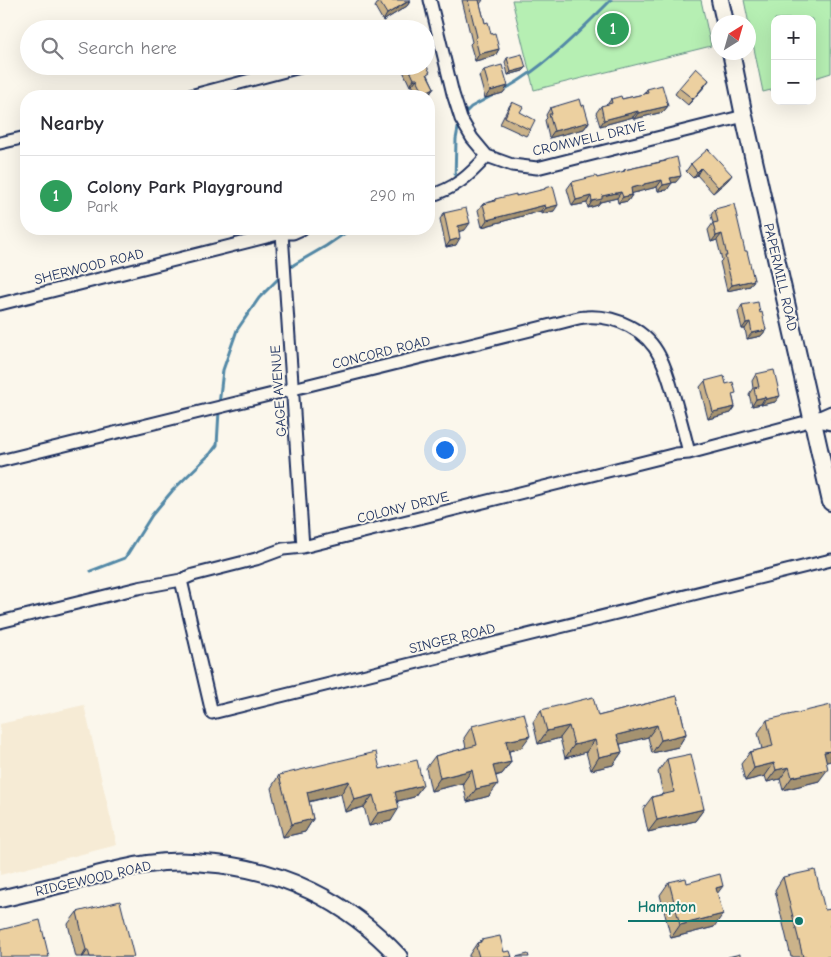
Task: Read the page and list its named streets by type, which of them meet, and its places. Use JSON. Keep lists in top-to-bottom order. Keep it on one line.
{"streets":{"main road":["PAPERMILL ROAD","RIDGEWOOD ROAD"],"street":["CROMWELL DRIVE","SHERWOOD ROAD","CONCORD ROAD","GAGE AVENUE","COLONY DRIVE","SINGER ROAD"]},"crossings":[["CROMWELL DRIVE","PAPERMILL ROAD"],["PAPERMILL ROAD","COLONY DRIVE"],["CONCORD ROAD","GAGE AVENUE"],["CONCORD ROAD","COLONY DRIVE"],["GAGE AVENUE","COLONY DRIVE"],["COLONY DRIVE","SINGER ROAD"]],"places":["Hampton"],"north":"top right","page":{"pins":"1","map_buttons":["+","−"],"search":"Search here","heading":"Nearby","list":[{"mark":"1","name":"Colony Park Playground","note":"Park","value":"290 m"}]}}
